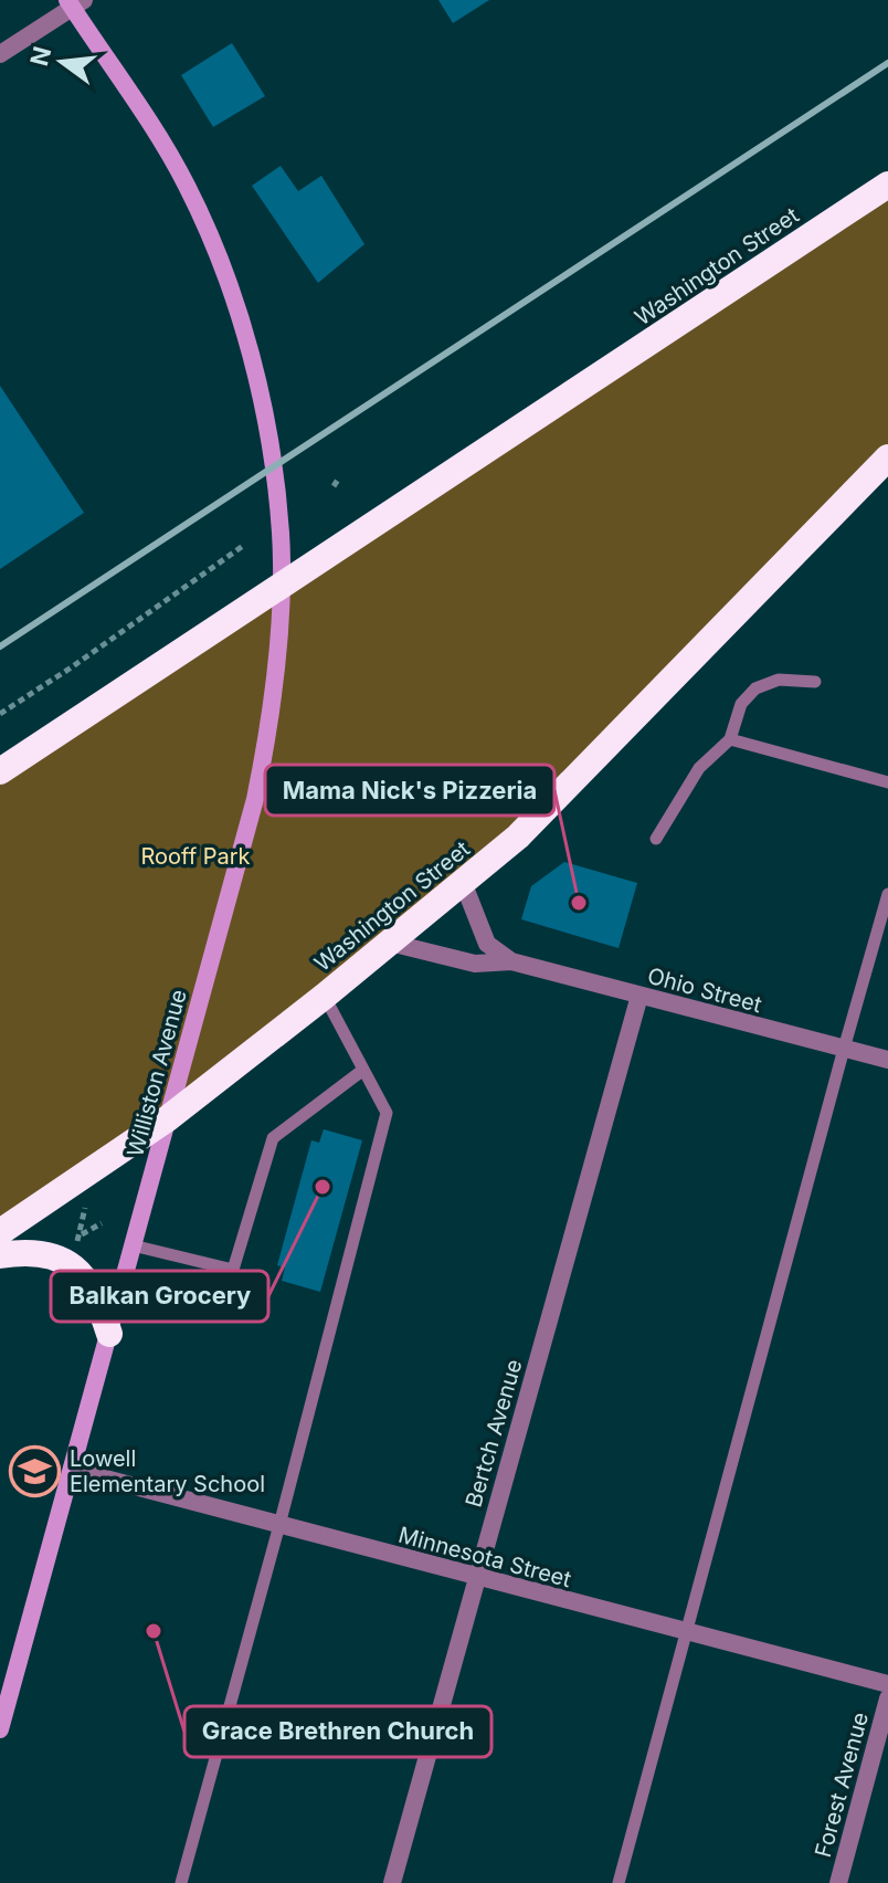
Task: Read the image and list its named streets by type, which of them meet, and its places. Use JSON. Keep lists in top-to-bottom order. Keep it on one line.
{"streets":{"highway":["Washington Street"],"main road":["Williston Avenue"],"street":["Ohio Street","Bertch Avenue","Minnesota Street","Forest Avenue"]},"crossings":[["Washington Street","Ohio Street"],["Washington Street","Williston Avenue"],["Ohio Street","Bertch Avenue"],["Williston Avenue","Minnesota Street"],["Bertch Avenue","Minnesota Street"]],"parks":["Rooff Park"],"places":{"other":["Mama Nick's Pizzeria","Balkan Grocery","Grace Brethren Church"],"school or university":["Lowell Elementary School"]},"north":"left"}
